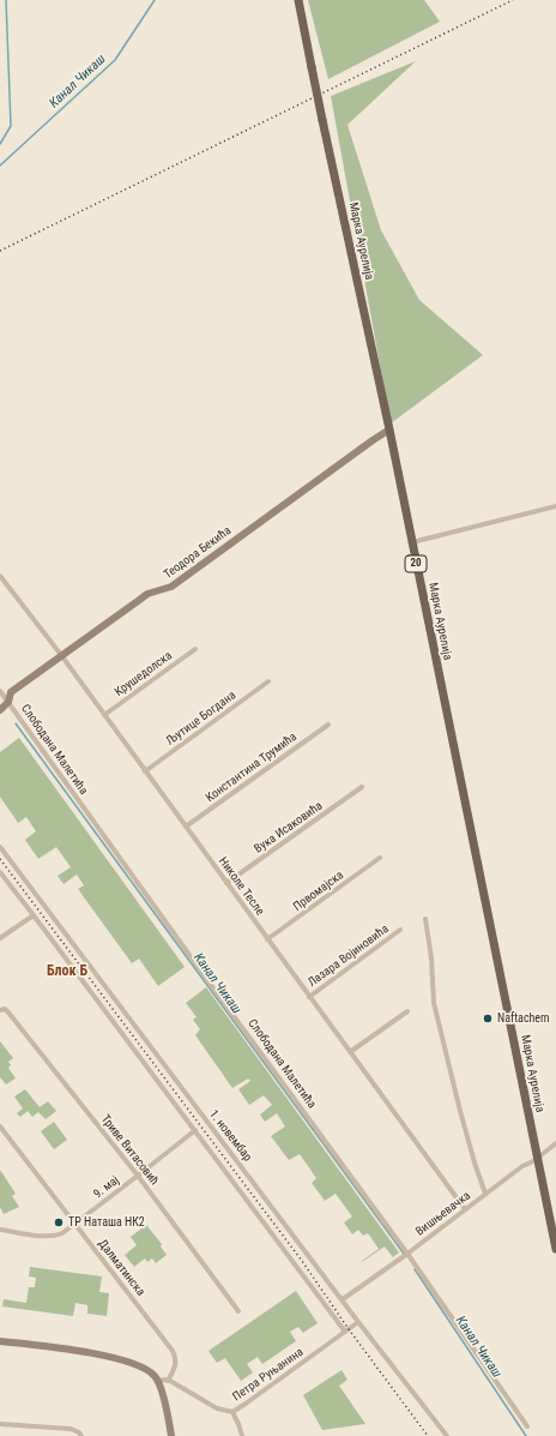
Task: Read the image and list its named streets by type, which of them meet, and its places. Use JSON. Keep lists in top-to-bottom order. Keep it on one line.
{"streets":{"main road":["Марка Аурелија","20"],"street":["Теодора Бекића","Крушедолска","Љутице Богдана","Слободана Малетића","Константина Трумића","Вука Исаковића","Николе Тесле","Првомајска","Лазара Војиновића","1. новембар","Триве Витасовић","9. мај","Вишњевачка","Далматинска","Петра Руњанина"]},"crossings":[["Марка Аурелија","Теодора Бекића"],["Марка Аурелија","Вишњевачка"],["Теодора Бекића","Слободана Малетића"],["Теодора Бекића","Николе Тесле"],["Крушедолска","Николе Тесле"],["Љутице Богдана","Николе Тесле"],["Слободана Малетића","Вишњевачка"],["Константина Трумића","Николе Тесле"],["Вука Исаковића","Николе Тесле"],["Николе Тесле","Првомајска"],["Николе Тесле","Лазара Војиновића"],["Николе Тесле","Вишњевачка"],["1. новембар","9. мај"],["1. новембар","Вишњевачка"],["1. новембар","Петра Руњанина"],["Триве Витасовић","9. мај"],["9. мај","Далматинска"],["Далматинска","Петра Руњанина"]],"districts":["Блок Б"],"water":["Канал Чикаш"],"places":["Naftachem","ТР Наташа НК2"]}
